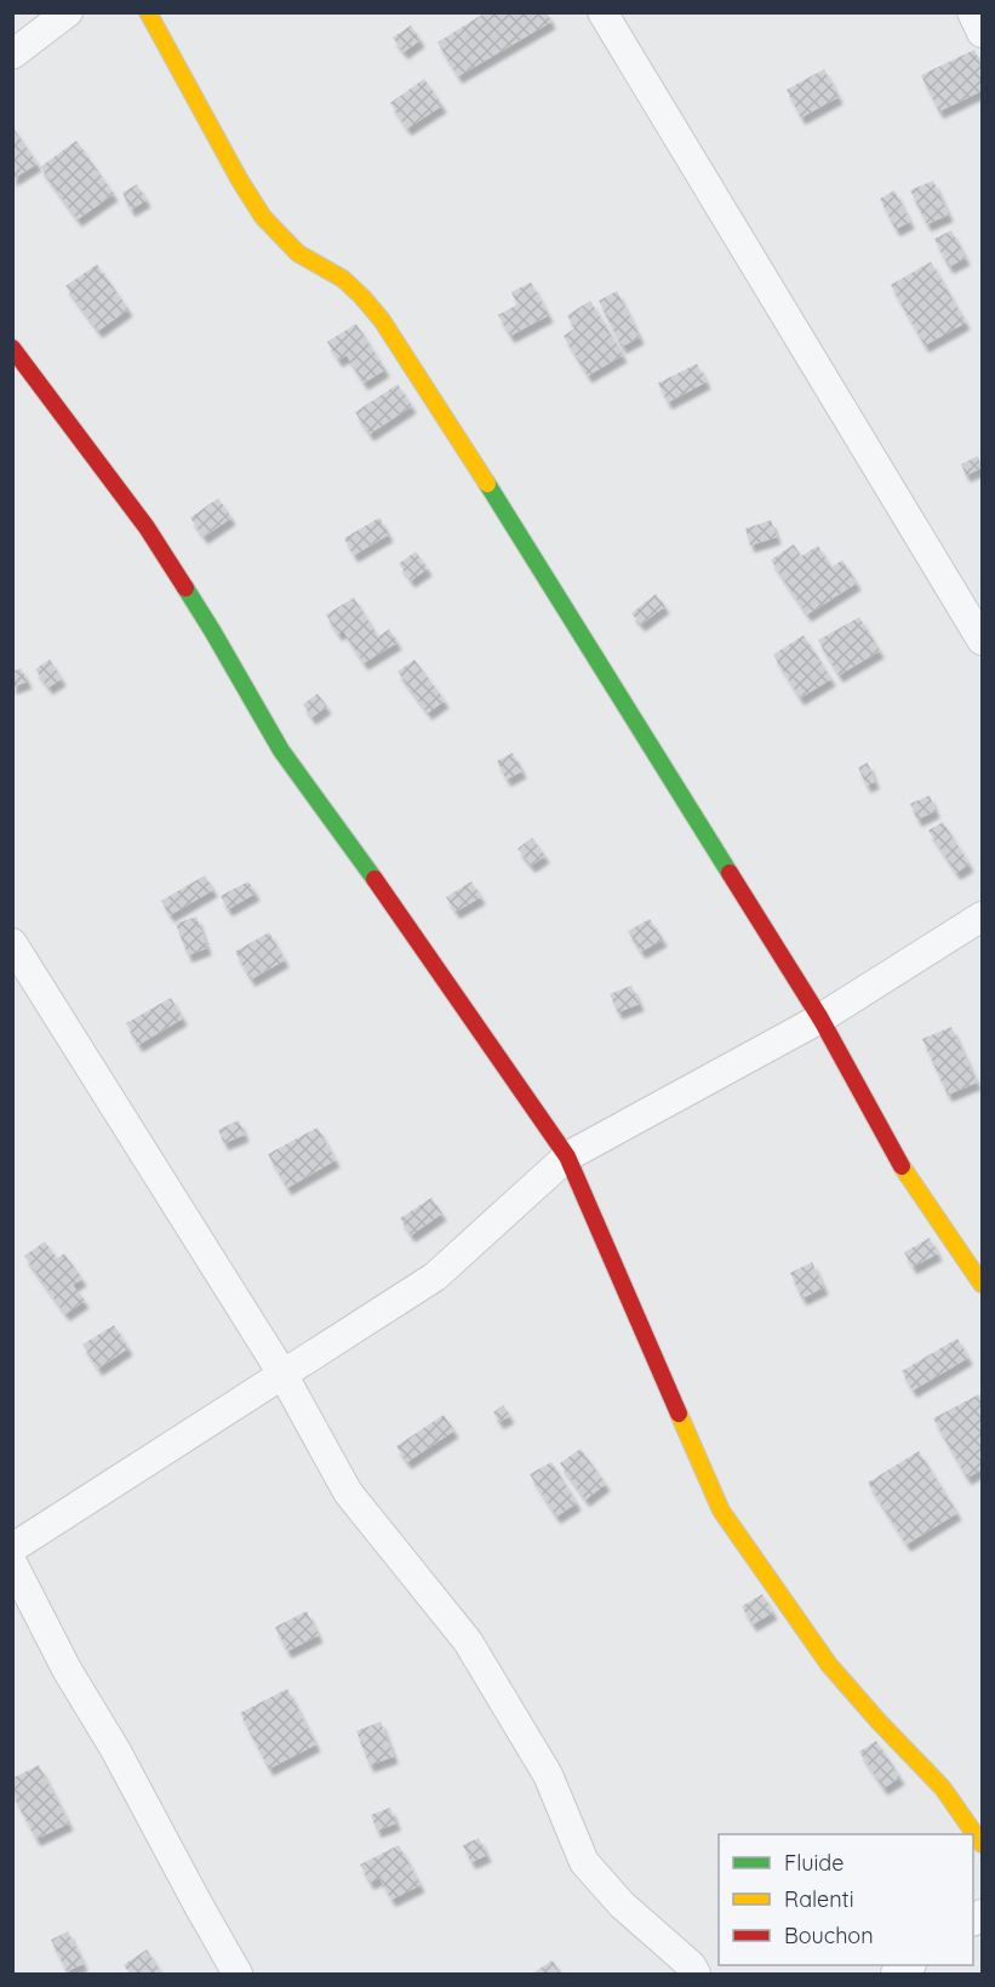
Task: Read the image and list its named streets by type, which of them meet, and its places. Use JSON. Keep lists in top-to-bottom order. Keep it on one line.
{"legend":["Fluide","Ralenti","Bouchon"]}
